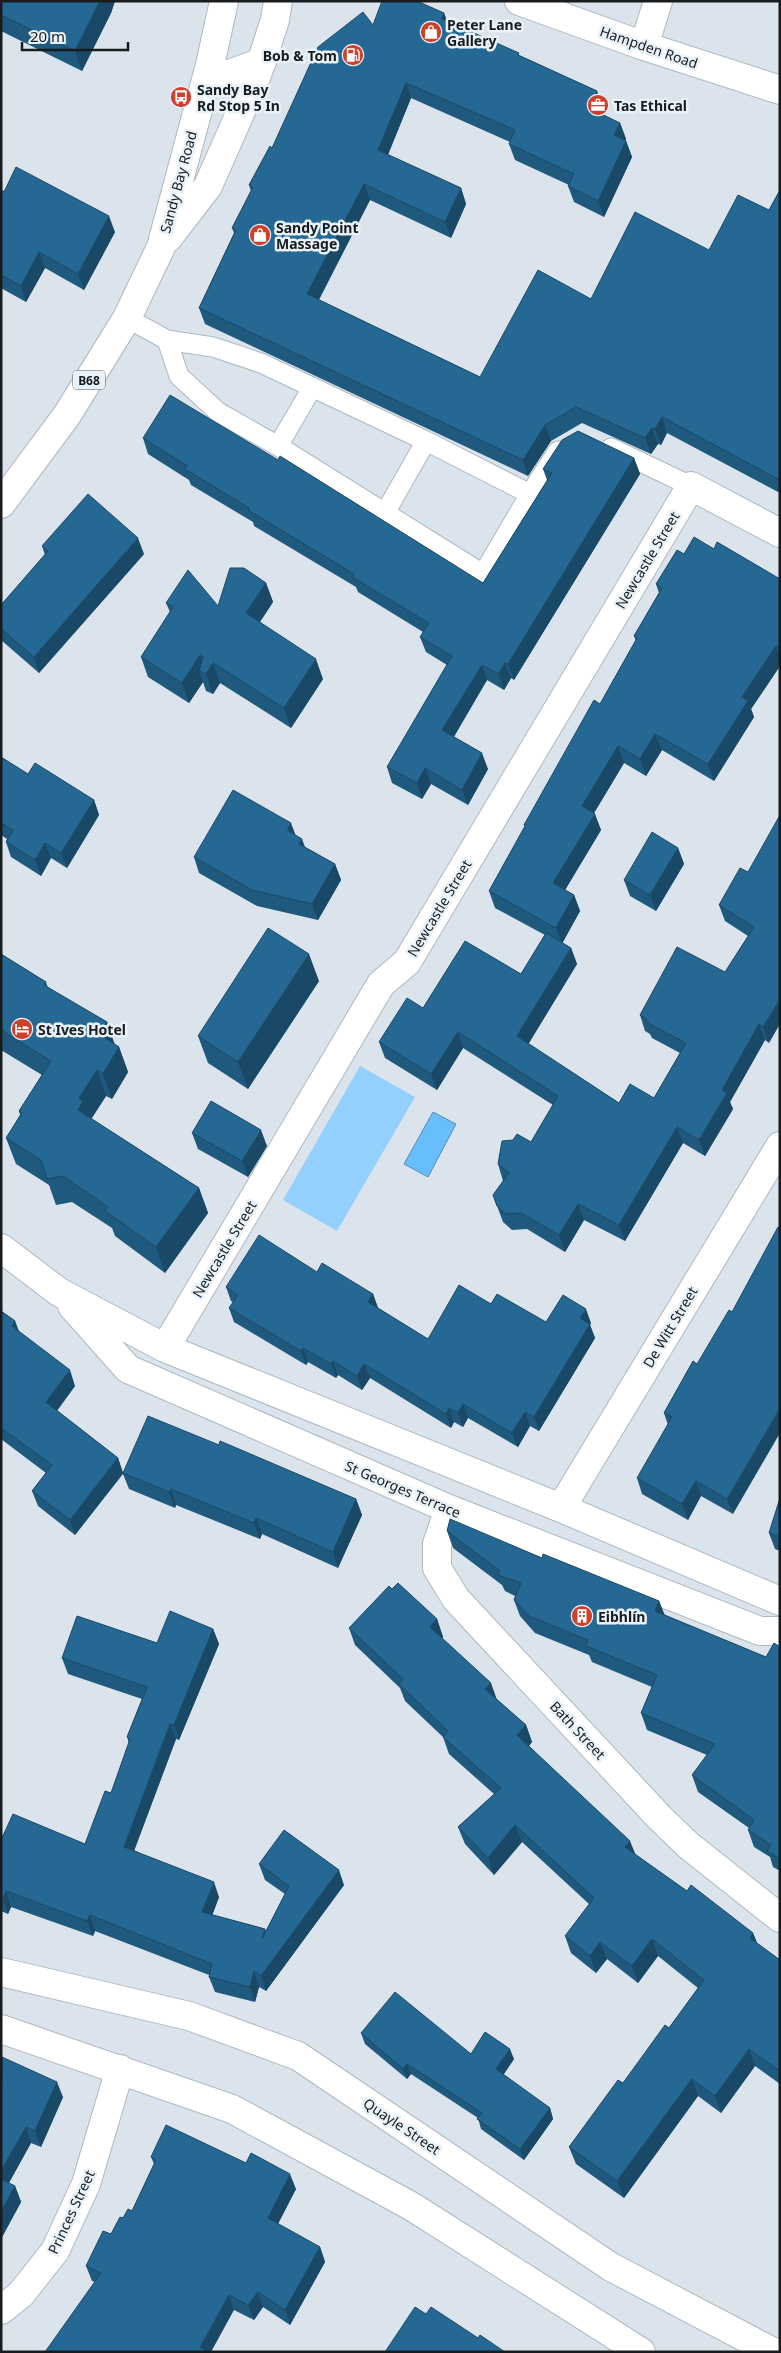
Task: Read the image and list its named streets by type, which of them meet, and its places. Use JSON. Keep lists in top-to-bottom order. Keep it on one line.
{"streets":{"street":["Hampden Road","Sandy Bay Road","B68","Newcastle Street","De Witt Street","St Georges Terrace","Bath Street","Quayle Street","Princes Street"]},"crossings":[["Newcastle Street","St Georges Terrace"],["De Witt Street","St Georges Terrace"],["St Georges Terrace","Bath Street"]],"places":{"shop":["Peter Lane Gallery","Sandy Point Massage"],"fuel station":["Bob & Tom"],"bus stop":["Sandy Bay Rd Stop 5 In"],"office":["Tas Ethical"],"hotel":["St Ives Hotel"],"building":["Eibhlín"]},"scale_bar":"20 m"}
